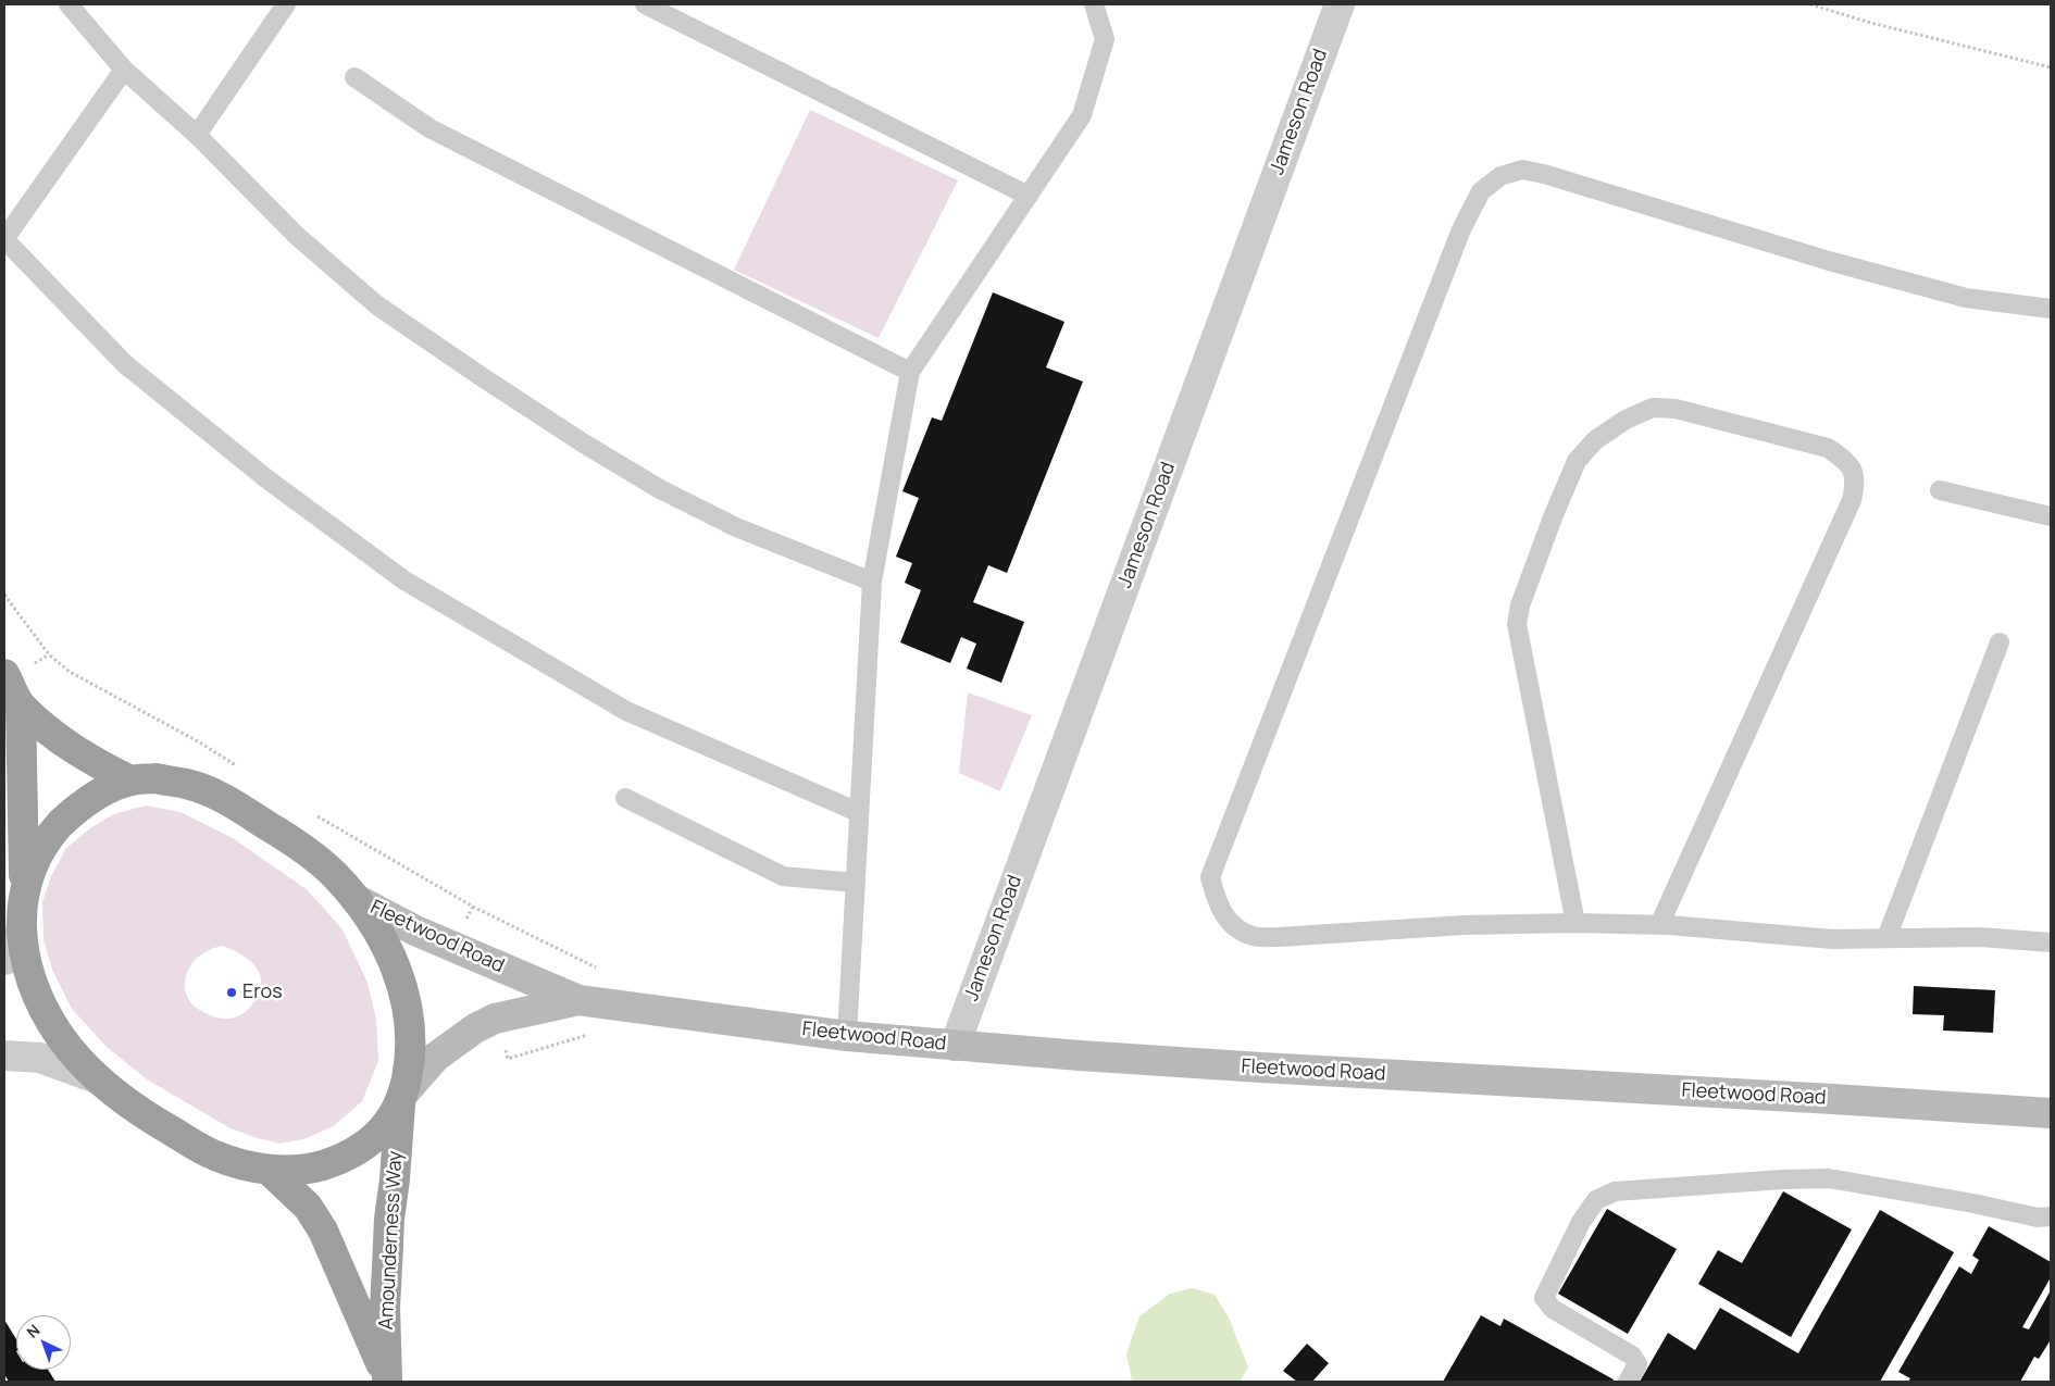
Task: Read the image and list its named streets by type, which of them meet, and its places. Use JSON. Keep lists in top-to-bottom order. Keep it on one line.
{"streets":{"highway":["Amounderness Way"],"main road":["Fleetwood Road"],"street":["Jameson Road"]},"crossings":[["Jameson Road","Fleetwood Road"],["Fleetwood Road","Amounderness Way"]],"places":["Eros"],"north":"top left"}
